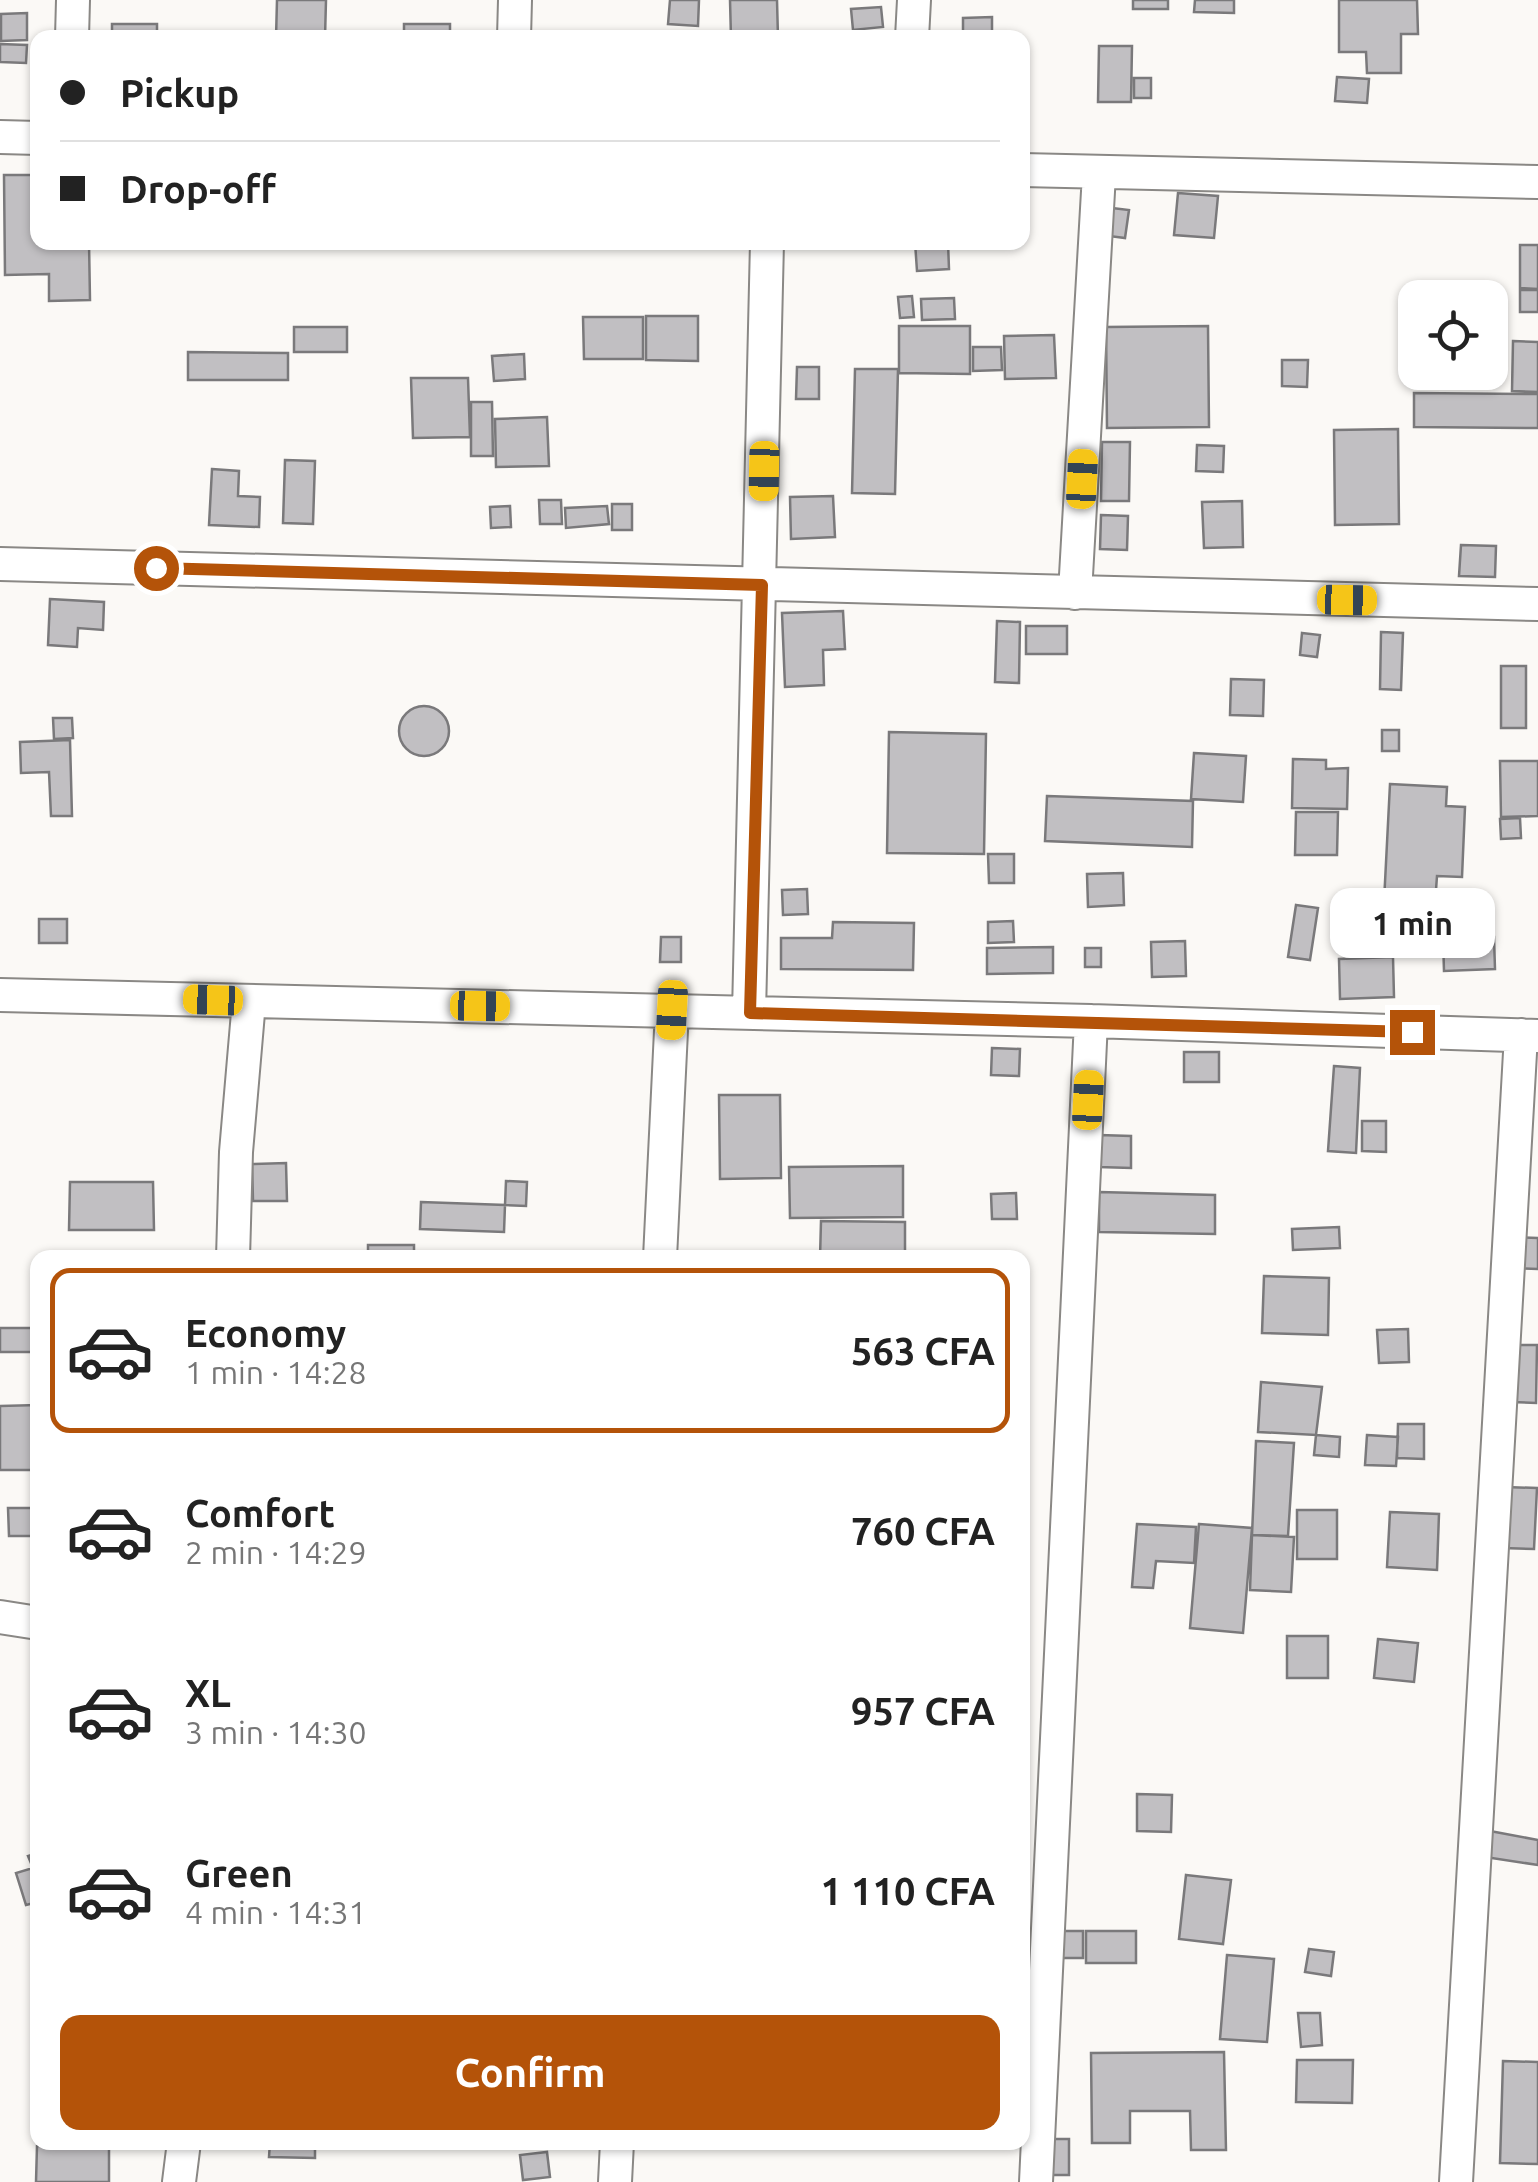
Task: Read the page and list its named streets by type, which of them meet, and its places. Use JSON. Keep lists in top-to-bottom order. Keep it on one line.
{"page":{"banner":["Pickup","Drop-off"],"bubble":"1 min","list":[{"name":"Economy","note":"1 min · 14:28","value":"563 CFA"},{"name":"Comfort","note":"2 min · 14:29","value":"760 CFA"},{"name":"XL","note":"3 min · 14:30","value":"957 CFA"},{"name":"Green","note":"4 min · 14:31","value":"1 110 CFA"}],"buttons":"Confirm"}}
